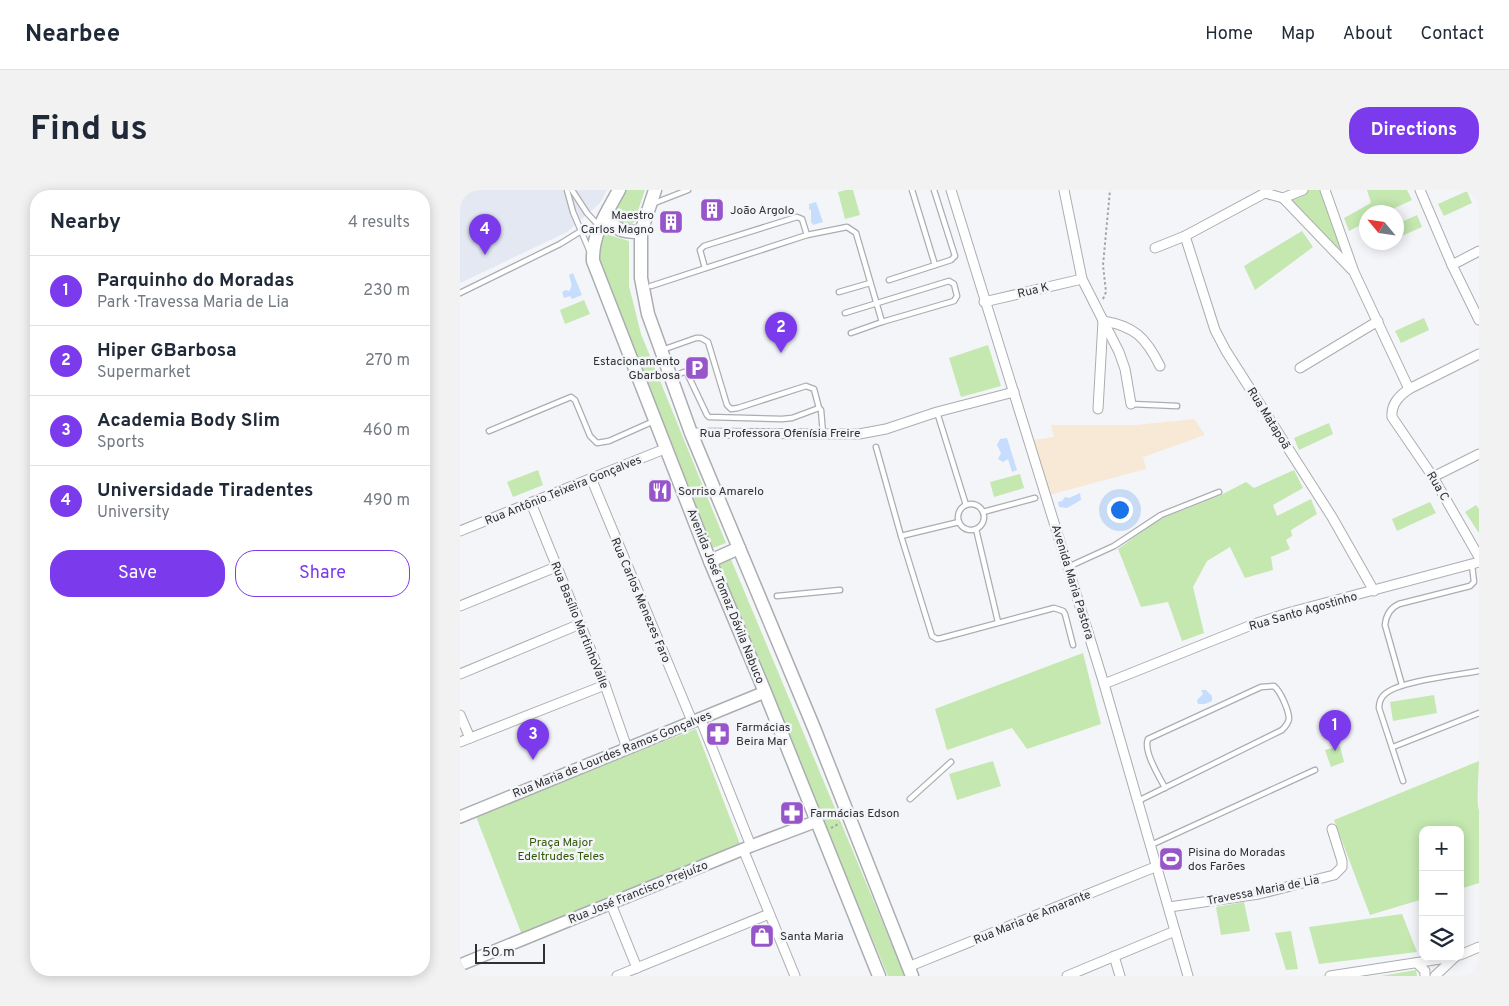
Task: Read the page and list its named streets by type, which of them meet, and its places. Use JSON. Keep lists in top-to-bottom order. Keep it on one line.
{"streets":{"main road":["Avenida José Tomaz Dávila Nabuco"],"street":["Rua K","Rua Matapoã","Rua Professora Ofenísia Freire","Rua C","Rua Antônio Teixeira Gonçalves","Avenida Maria Pastora","Rua Carlos Menezes Faro","Rua Santo Agostinho","Rua Basílio MartinhoValle","Rua Maria de Lourdes Ramos Gonçalves","Travessa Maria de Lia","Rua José Francisco Prejuízo","Rua Maria de Amarante"]},"crossings":[["Rua K","Avenida Maria Pastora"],["Rua Matapoã","Rua Santo Agostinho"],["Rua Professora Ofenísia Freire","Avenida Maria Pastora"],["Rua Antônio Teixeira Gonçalves","Avenida José Tomaz Dávila Nabuco"],["Rua Antônio Teixeira Gonçalves","Rua Carlos Menezes Faro"],["Rua Antônio Teixeira Gonçalves","Rua Basílio MartinhoValle"],["Avenida Maria Pastora","Rua Santo Agostinho"],["Avenida Maria Pastora","Travessa Maria de Lia"],["Avenida Maria Pastora","Rua Maria de Amarante"],["Avenida José Tomaz Dávila Nabuco","Rua Maria de Lourdes Ramos Gonçalves"],["Avenida José Tomaz Dávila Nabuco","Rua José Francisco Prejuízo"],["Rua Carlos Menezes Faro","Rua Maria de Lourdes Ramos Gonçalves"],["Rua Carlos Menezes Faro","Rua José Francisco Prejuízo"],["Rua Basílio MartinhoValle","Rua Maria de Lourdes Ramos Gonçalves"]],"parks":["Praça Major Edeltrudes Teles"],"places":{"building":["João Argolo","Maestro Carlos Magno"],"parking":["Estacionamento Gbarbosa"],"restaurant":["Sorriso Amarelo"],"pharmacy":["Farmácias Beira Mar","Farmácias Edson"],"sports":["Pisina do Moradas dos Farões"],"shop":["Santa Maria"]},"scale_bar":"50 m","north":"top left","page":{"header":"Nearbee","nav":["Home","Map","About","Contact"],"buttons":["Directions",["Save","Share"]],"title":"Find us","heading":["Nearby","4 results"],"pins":["4","2","1","3"],"list":[{"mark":"1","name":"Parquinho do Moradas","note":"Park · Travessa Maria de Lia","value":"230 m"},{"mark":"2","name":"Hiper GBarbosa","note":"Supermarket","value":"270 m"},{"mark":"3","name":"Academia Body Slim","note":"Sports","value":"460 m"},{"mark":"4","name":"Universidade Tiradentes","note":"University","value":"490 m"}],"map_buttons":["+","−"],"scale":"50 m"}}
